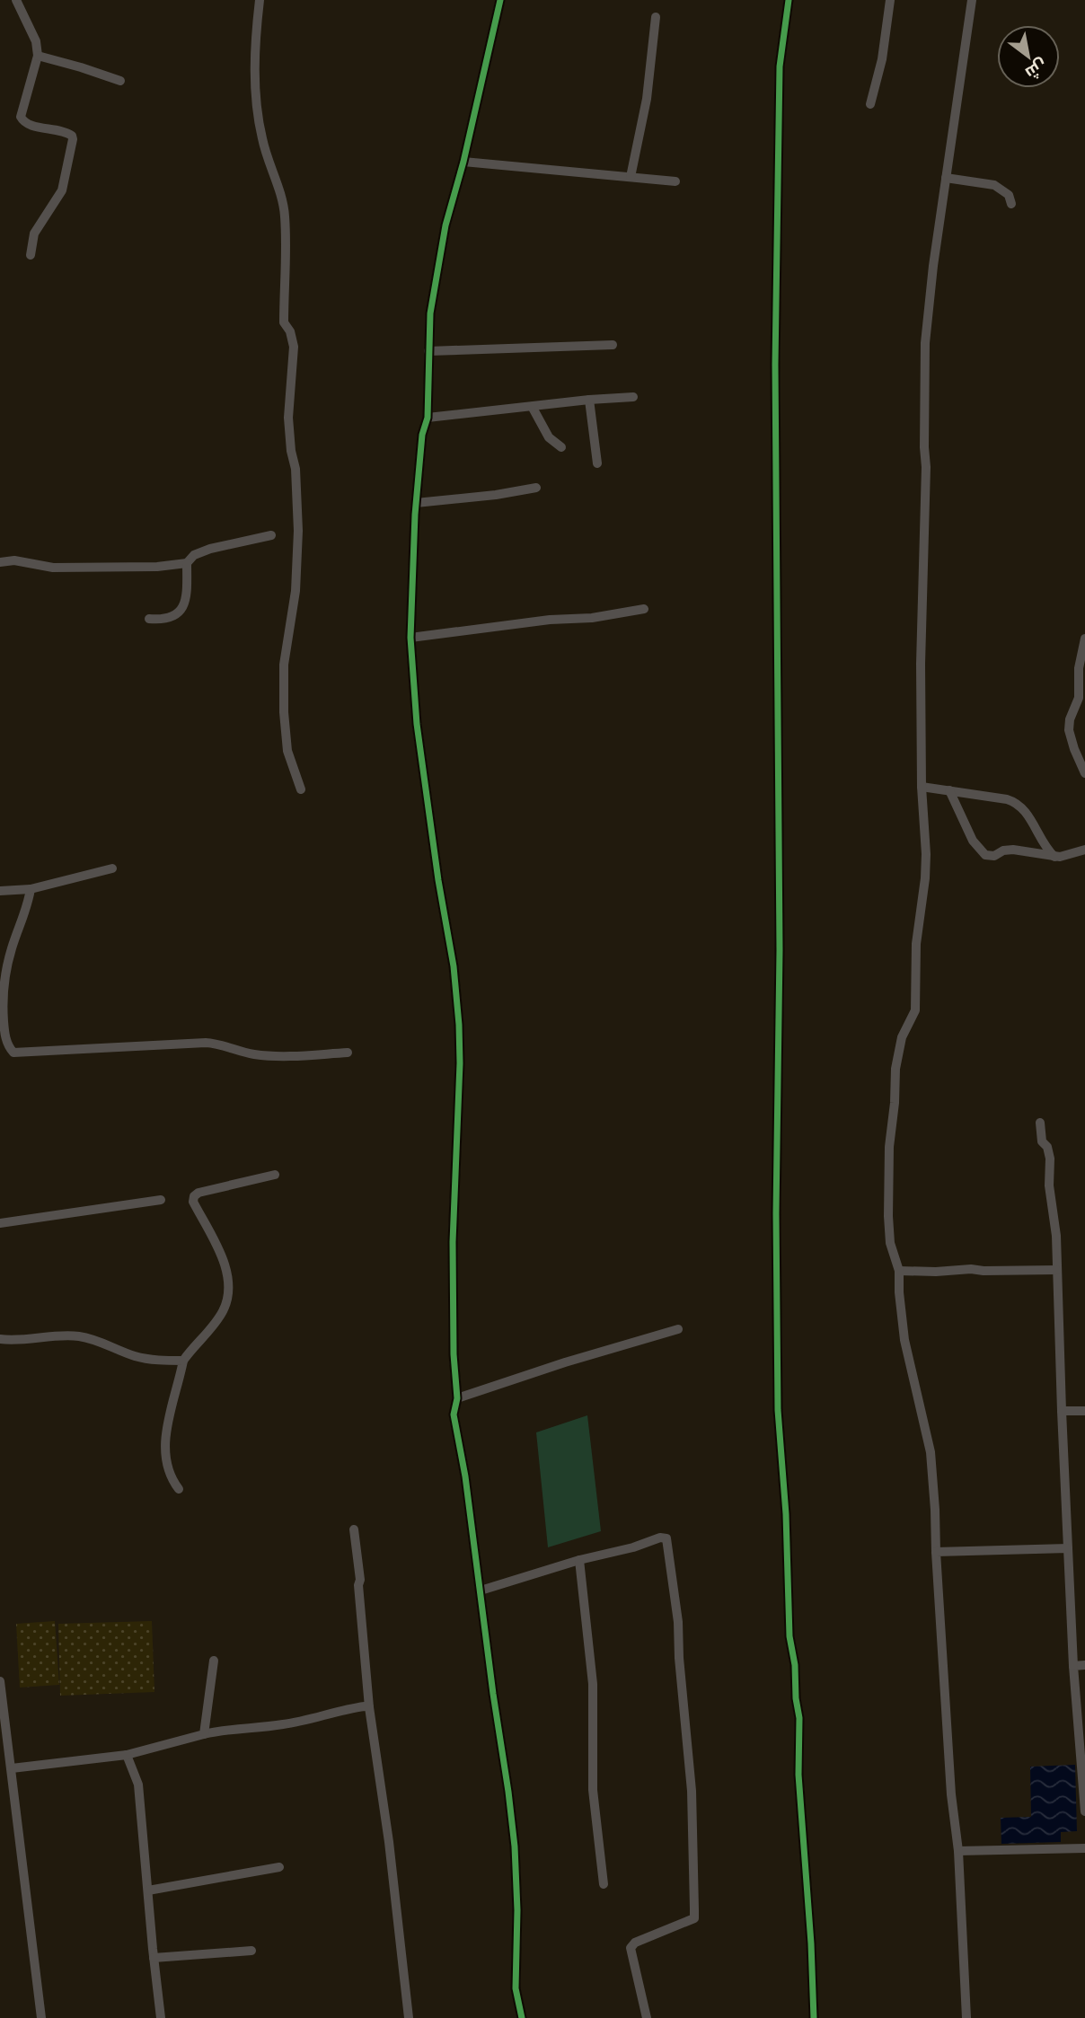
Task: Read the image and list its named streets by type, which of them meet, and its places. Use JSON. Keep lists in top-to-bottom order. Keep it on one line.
{"north":"bottom right"}
